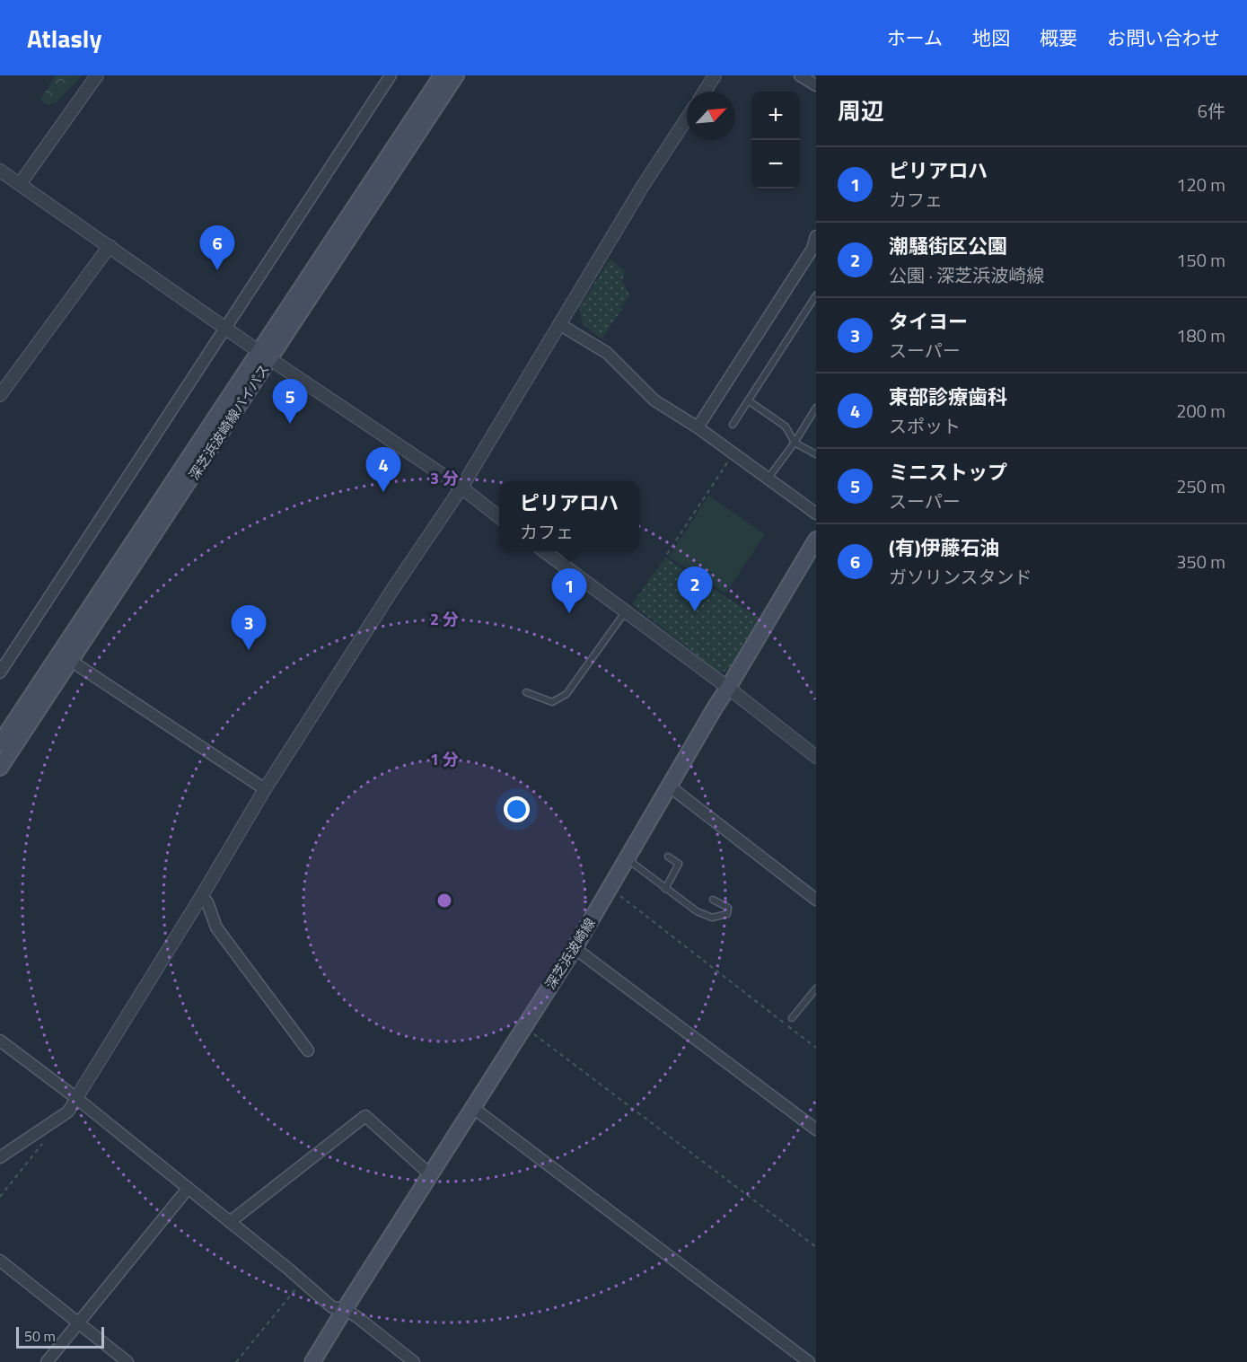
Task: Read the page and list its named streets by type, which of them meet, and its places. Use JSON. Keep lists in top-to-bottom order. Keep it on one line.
{"streets":{"main road":["深芝浜波崎線バイパス","深芝浜波崎線"]},"scale_bar":"50 m","north":"top right","page":{"header":"Atlasly","nav":["ホーム","地図","概要","お問い合わせ"],"heading":["周辺","6件"],"map_buttons":["+","−"],"list":[{"mark":"1","name":"ピリアロハ","note":"カフェ","value":"120 m"},{"mark":"2","name":"潮騒街区公園","note":"公園 · 深芝浜波崎線","value":"150 m"},{"mark":"3","name":"タイヨー","note":"スーパー","value":"180 m"},{"mark":"4","name":"東部診療歯科","note":"スポット","value":"200 m"},{"mark":"5","name":"ミニストップ","note":"スーパー","value":"250 m"},{"mark":"6","name":"(有)伊藤石油","note":"ガソリンスタンド","value":"350 m"}],"pins":["6","5","4","2","1","3"],"popup":["ピリアロハ","カフェ"],"scale":"50 m"},"rings":["3 分","2 分","1 分"]}
